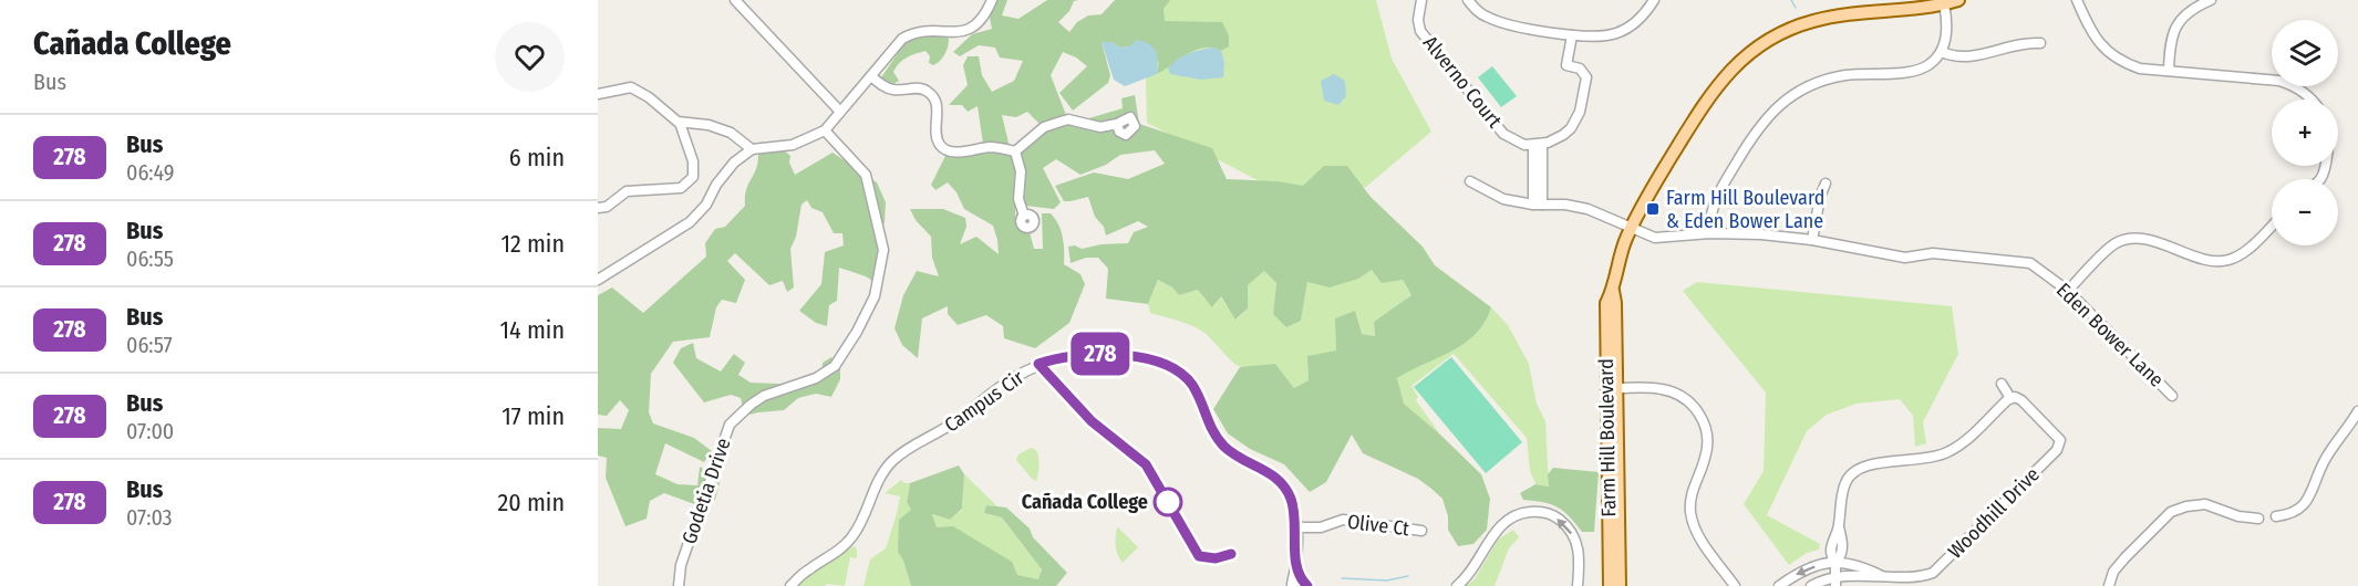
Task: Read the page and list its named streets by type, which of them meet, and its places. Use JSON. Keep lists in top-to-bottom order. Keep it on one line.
{"streets":{"main road":["Farm Hill Boulevard"],"street":["Alverno Court","Eden Bower Lane","Campus Cir","Godetia Drive","Woodhill Drive","Olive Ct"]},"crossings":[["Eden Bower Lane","Farm Hill Boulevard"],["Campus Cir","Olive Ct"]],"places":{"transit":["Farm Hill Boulevard & Eden Bower Lane"],"other":["Cañada College"]},"lines":["bus line 278"],"page":{"heading":["Cañada College","Bus"],"on_map":"278","map_buttons":["+","−"],"list":[{"mark":"278","name":"Bus","note":"06:49","value":"6 min"},{"mark":"278","name":"Bus","note":"06:55","value":"12 min"},{"mark":"278","name":"Bus","note":"06:57","value":"14 min"},{"mark":"278","name":"Bus","note":"07:00","value":"17 min"},{"mark":"278","name":"Bus","note":"07:03","value":"20 min"}]}}
